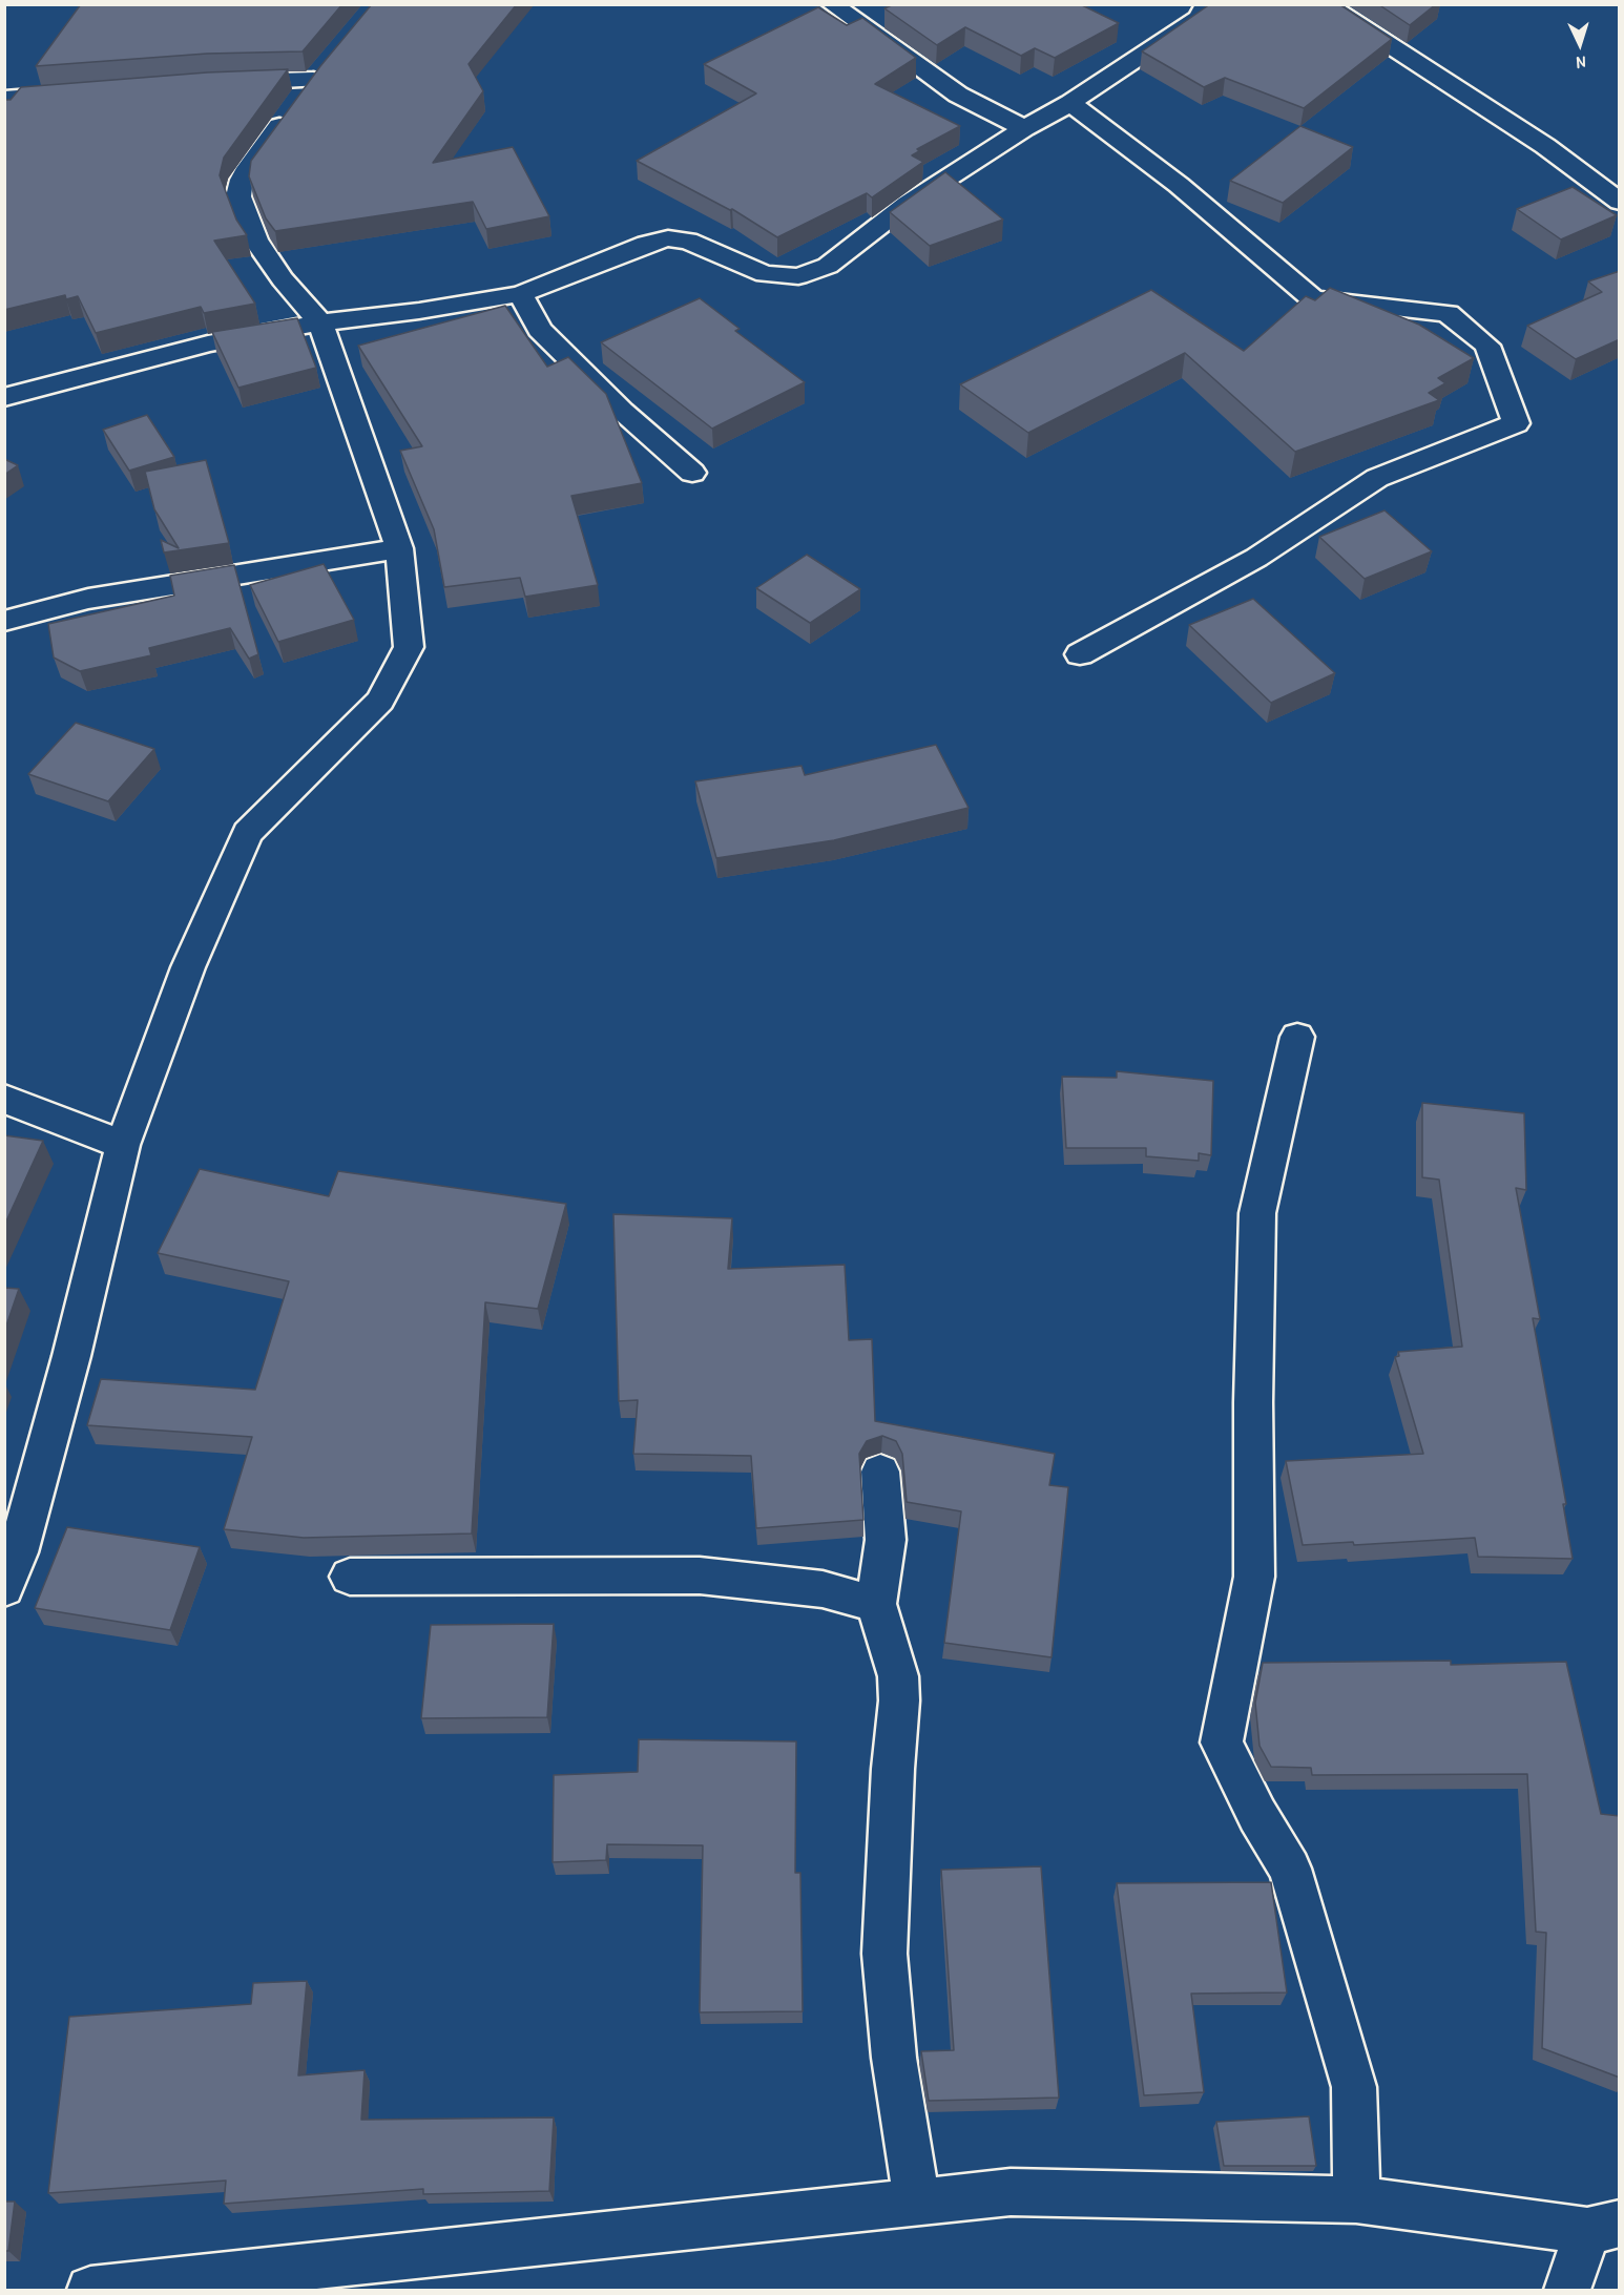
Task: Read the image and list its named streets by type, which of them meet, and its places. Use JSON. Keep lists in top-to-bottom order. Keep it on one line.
{"north":"bottom"}
